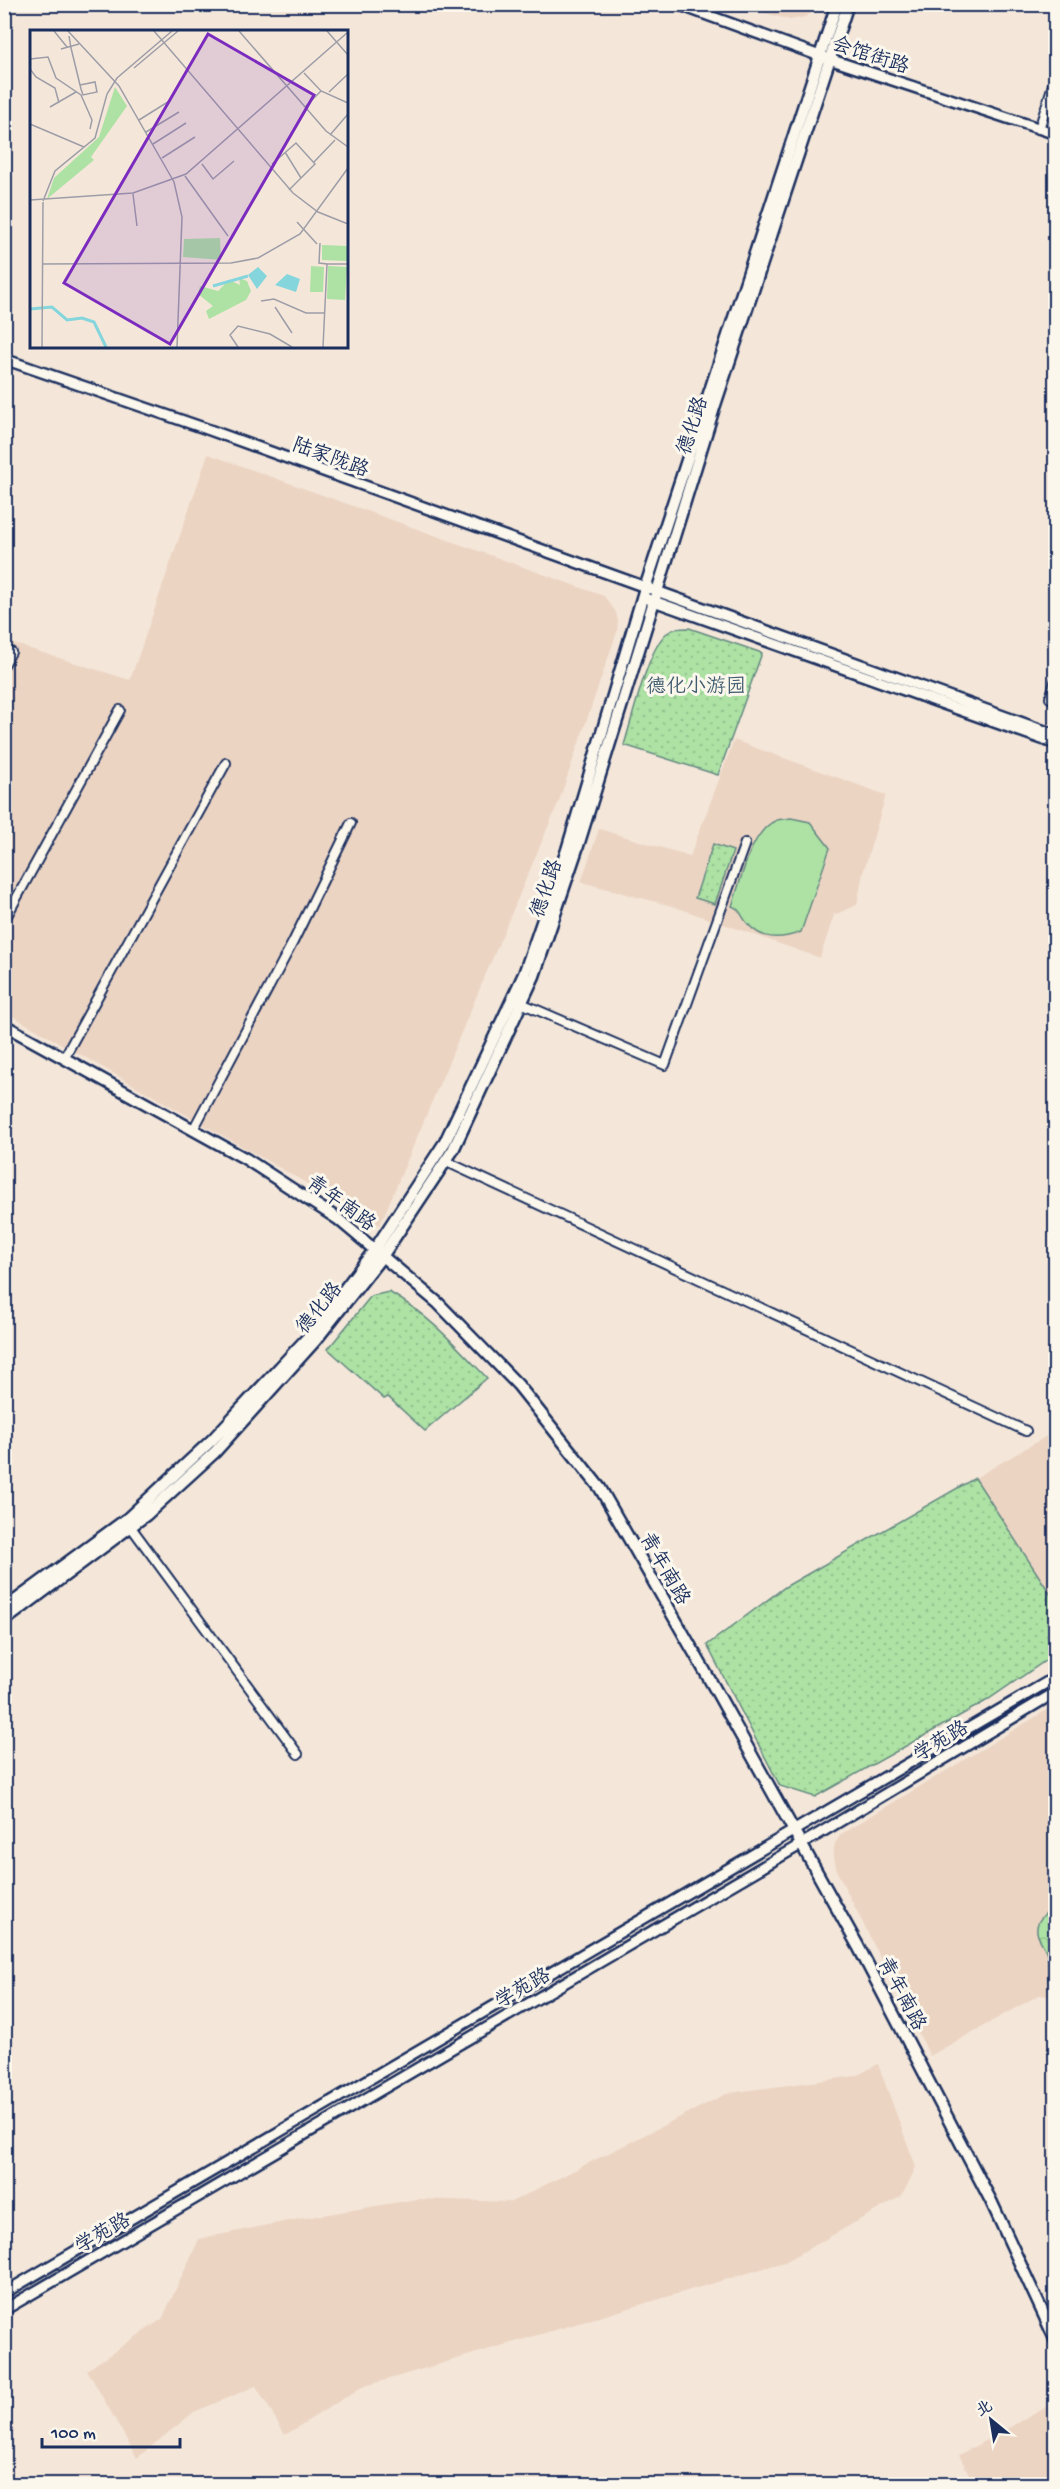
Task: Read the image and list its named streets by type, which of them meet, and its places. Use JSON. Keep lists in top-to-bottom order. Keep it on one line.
{"streets":{"main road":["德化路","青年南路"],"street":["会馆街路","陆家陇路","学苑路"]},"crossings":[["会馆街路","德化路"],["德化路","陆家陇路"],["德化路","青年南路"],["青年南路","学苑路"]],"parks":["德化小游园"],"scale_bar":"100 m","north":"top left"}
